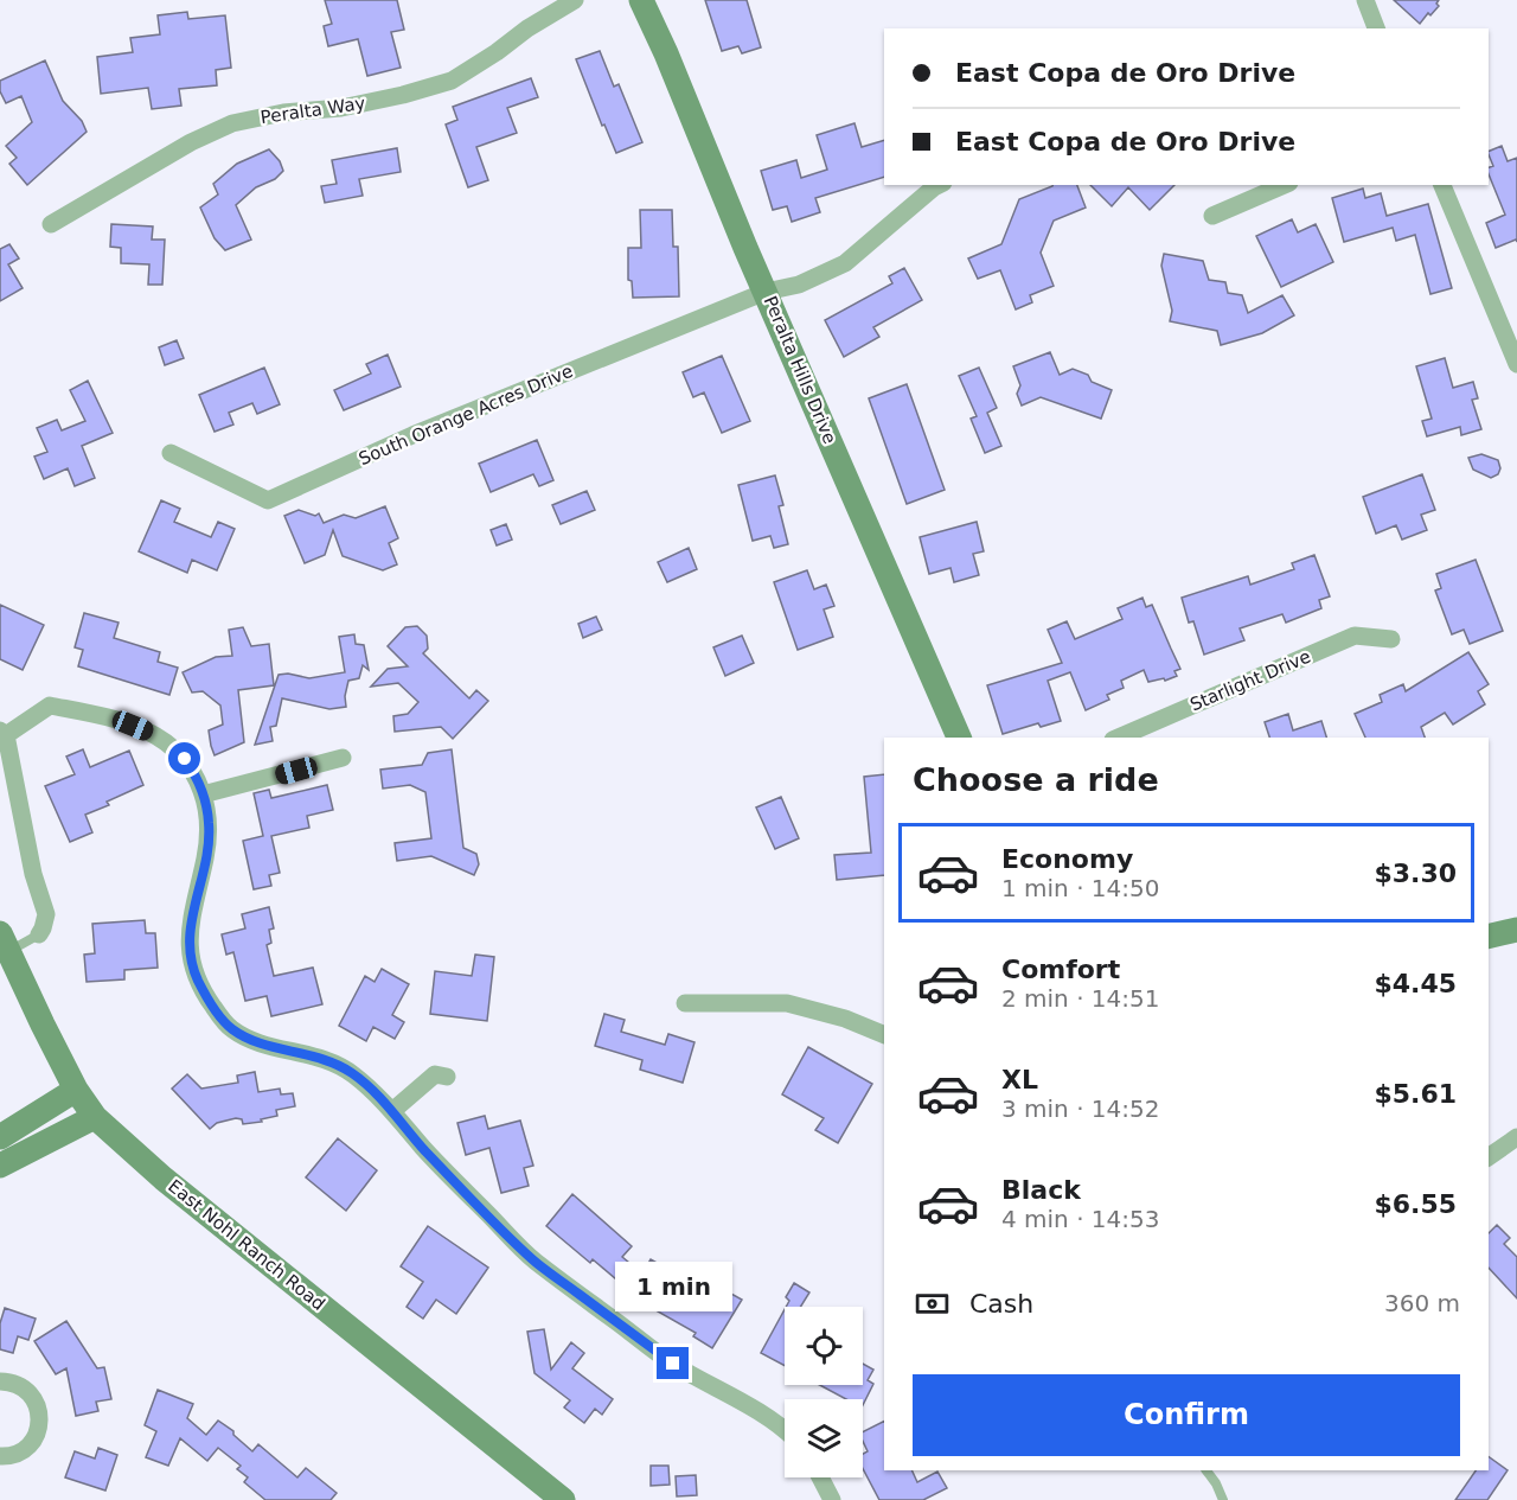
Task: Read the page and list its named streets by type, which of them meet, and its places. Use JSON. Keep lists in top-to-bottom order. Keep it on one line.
{"streets":{"street":["Peralta Way","Peralta Hills Drive","South Orange Acres Drive","Starlight Drive","East Nohl Ranch Road"]},"crossings":[["Peralta Hills Drive","South Orange Acres Drive"]],"page":{"banner":["East Copa de Oro Drive","East Copa de Oro Drive"],"heading":"Choose a ride","list":[{"name":"Economy","note":"1 min · 14:50","value":"$3.30"},{"name":"Comfort","note":"2 min · 14:51","value":"$4.45"},{"name":"XL","note":"3 min · 14:52","value":"$5.61"},{"name":"Black","note":"4 min · 14:53","value":"$6.55"}],"bubble":"1 min","pay":["Cash","360 m"],"buttons":"Confirm"}}
